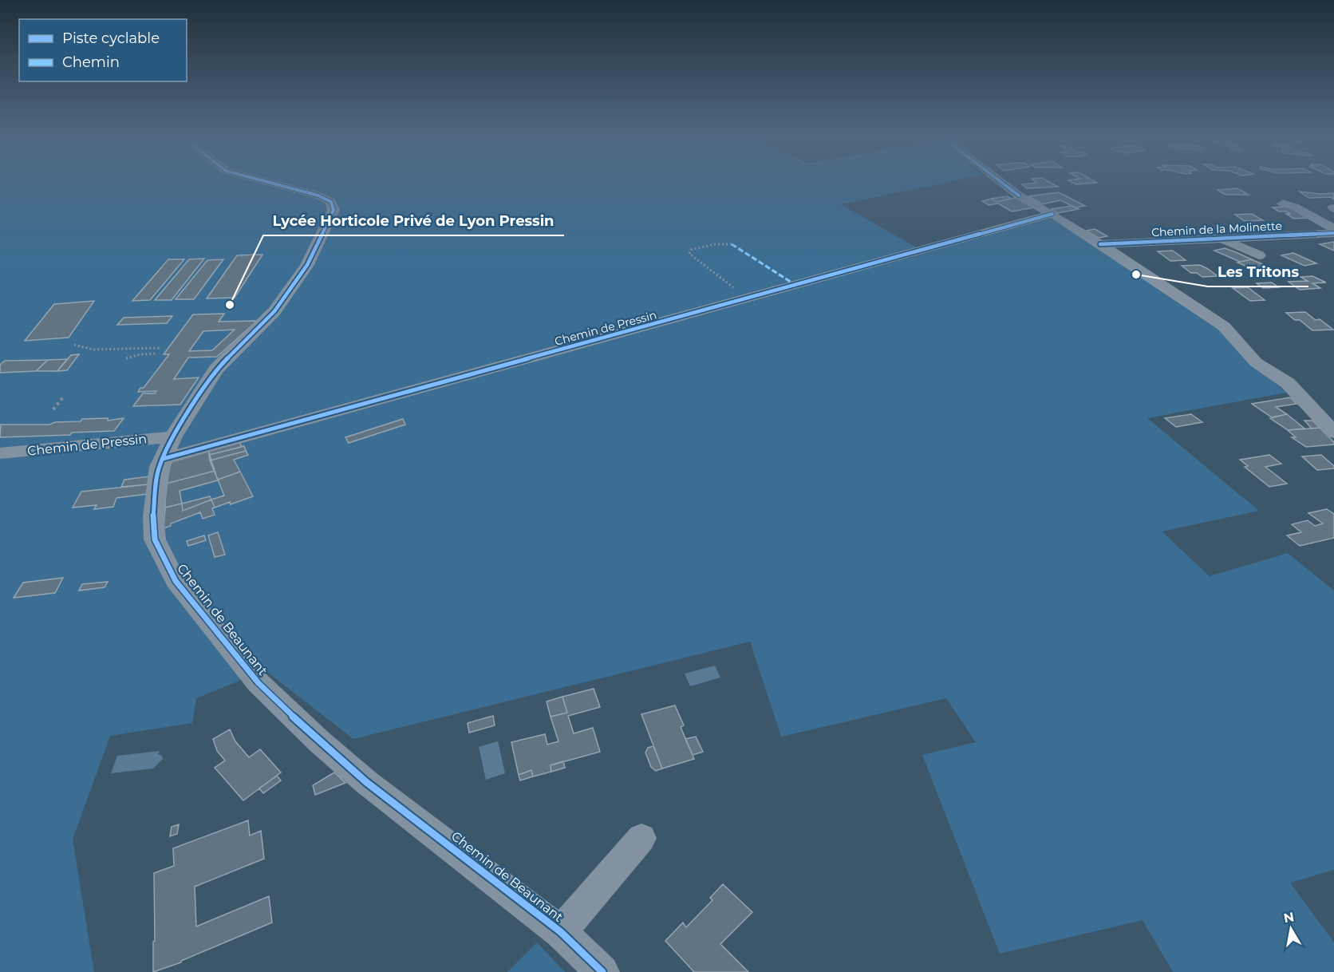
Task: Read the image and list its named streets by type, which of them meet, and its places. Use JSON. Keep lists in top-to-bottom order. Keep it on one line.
{"streets":{"street":["Chemin de la Molinette","Chemin de Pressin","Chemin de Beaunant"]},"crossings":[["Chemin de Pressin","Chemin de Beaunant"]],"places":["Les Tritons","Lycée Horticole Privé de Lyon Pressin"],"legend":["Piste cyclable","Chemin"],"north":"top"}
